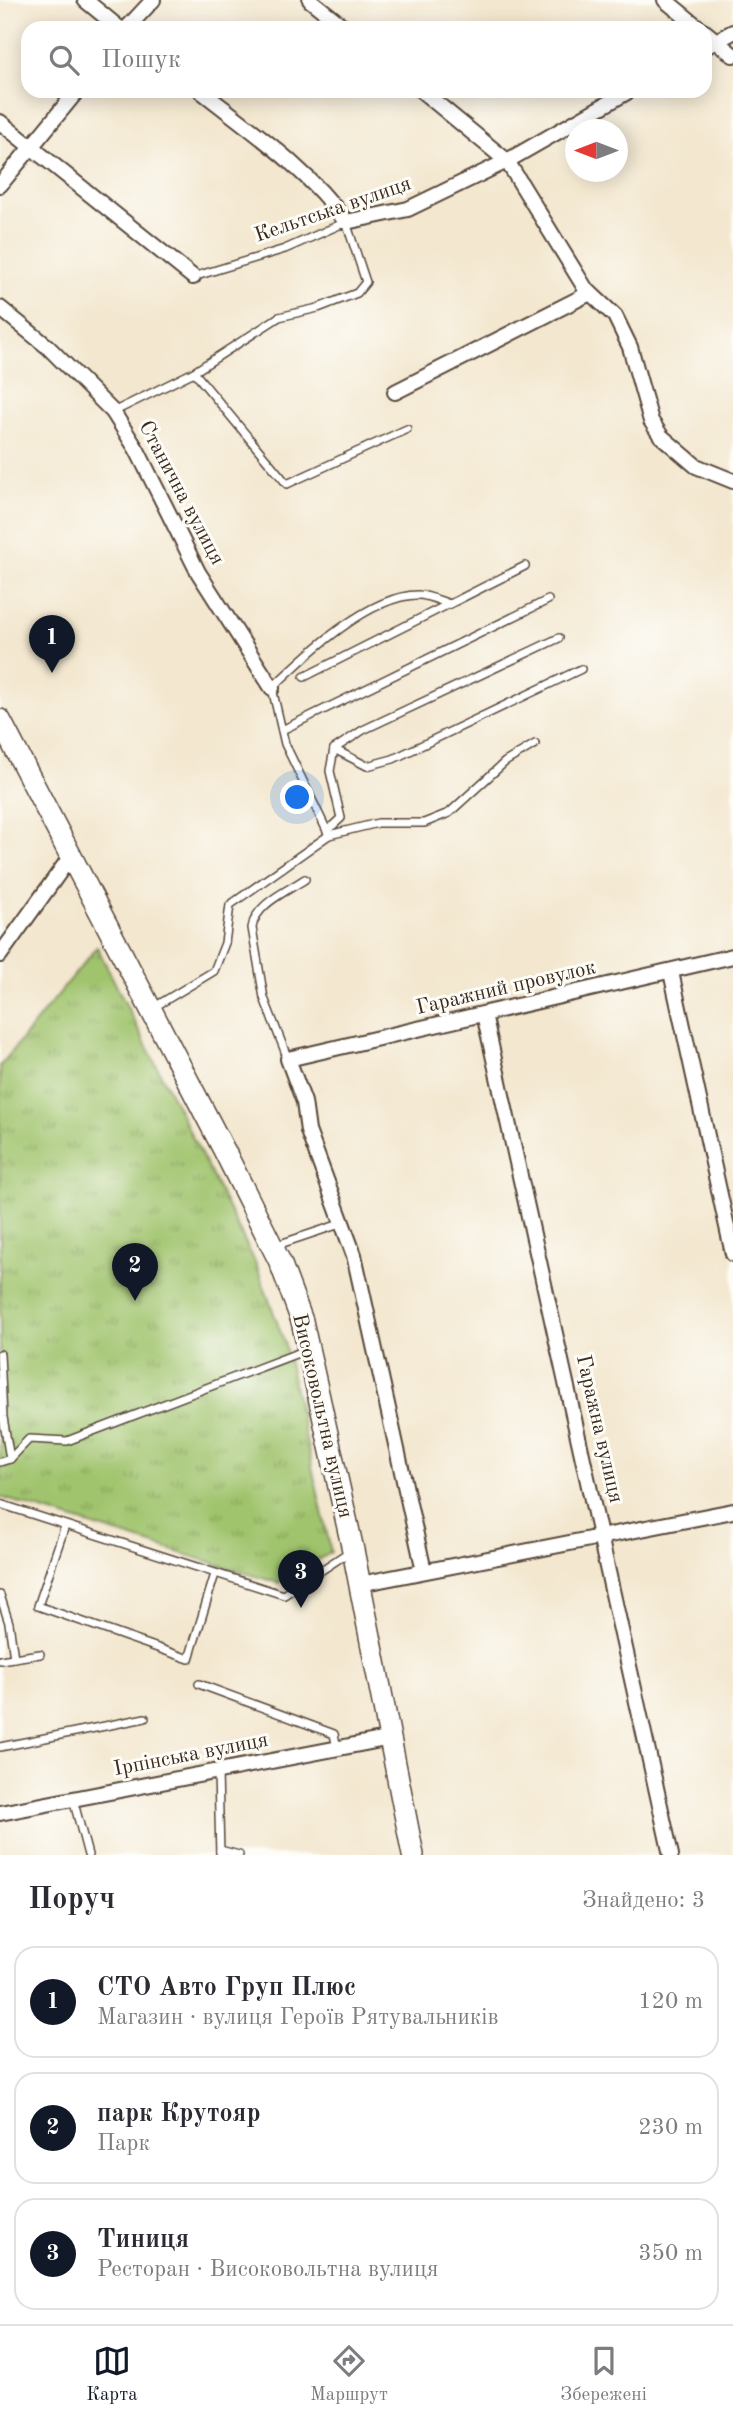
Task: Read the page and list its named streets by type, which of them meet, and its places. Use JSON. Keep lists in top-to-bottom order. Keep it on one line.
{"streets":{"main road":["Високовольтна вулиця"],"street":["Кельтська вулиця","Станична вулиця","Гаражний провулок","Гаражна вулиця","Ірпінська вулиця"]},"crossings":[["Гаражний провулок","Гаражна вулиця"],["Високовольтна вулиця","Ірпінська вулиця"]],"north":"left","page":{"search":"Пошук","pins":["1","2","3"],"heading":["Поруч","Знайдено: 3"],"list":[{"mark":"1","name":"СТО Авто Груп Плюс","note":"Магазин · вулиця Героїв Рятувальників","value":"120 m"},{"mark":"2","name":"парк Крутояр","note":"Парк","value":"230 m"},{"mark":"3","name":"Тиниця","note":"Ресторан · Високовольтна вулиця","value":"350 m"}],"nav":["Карта","Маршрут","Збережені"]}}
